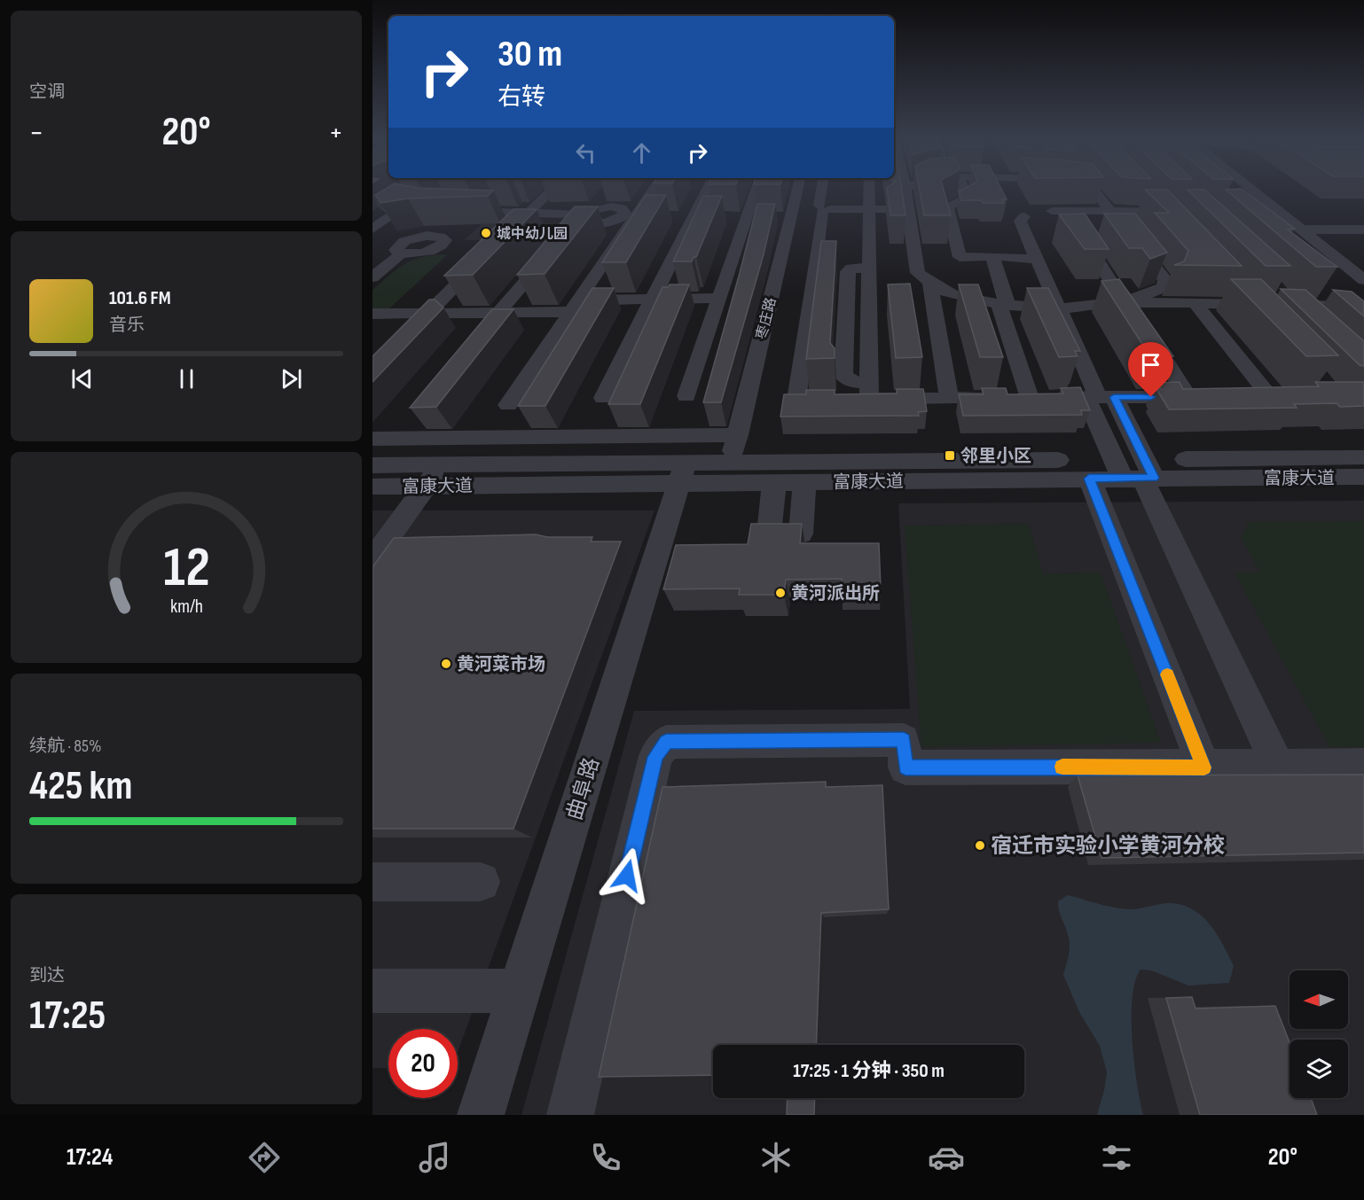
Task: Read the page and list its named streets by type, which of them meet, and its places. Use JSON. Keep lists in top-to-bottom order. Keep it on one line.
{"streets":{"street":["枣庄路","富康大道","曲阜路"]},"crossings":[["枣庄路","富康大道"],["富康大道","曲阜路"]],"places":{"other":["城中幼儿园","黄河派出所","黄河菜市场","宿迁市实验小学黄河分校"],"transit":["邻里小区"]},"north":"left","page":{"tile":["空调",["续航 · 85%","425 km"],["到达","17:25"]],"turn":["30 m","右转"],"heat":["−","20°","+"],"song":["101.6 FM","音乐"],"limit":"20","trip":"17:25 · 1 分钟 · 350 m","tabs":["17:24","20°"],"gauge":["12","km/h"]}}
